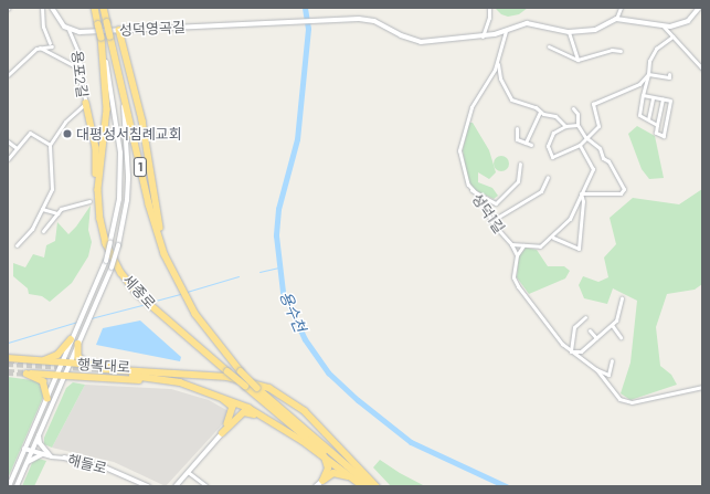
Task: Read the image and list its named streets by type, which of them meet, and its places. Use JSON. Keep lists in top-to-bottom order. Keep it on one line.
{"streets":{"highway":["1","세종로","행복대로"],"street":["성덕영곡길","용포2길","성덕1길","해들로"]},"crossings":[["성덕영곡길","용포2길"]],"water":["용수천"],"places":["대평성서침례교회"]}
